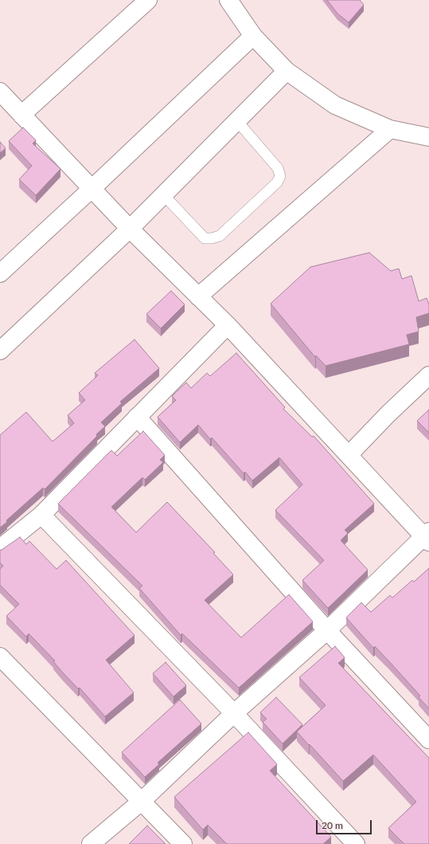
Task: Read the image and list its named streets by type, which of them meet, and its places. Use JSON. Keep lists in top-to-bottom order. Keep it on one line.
{"scale_bar":"20 m"}
